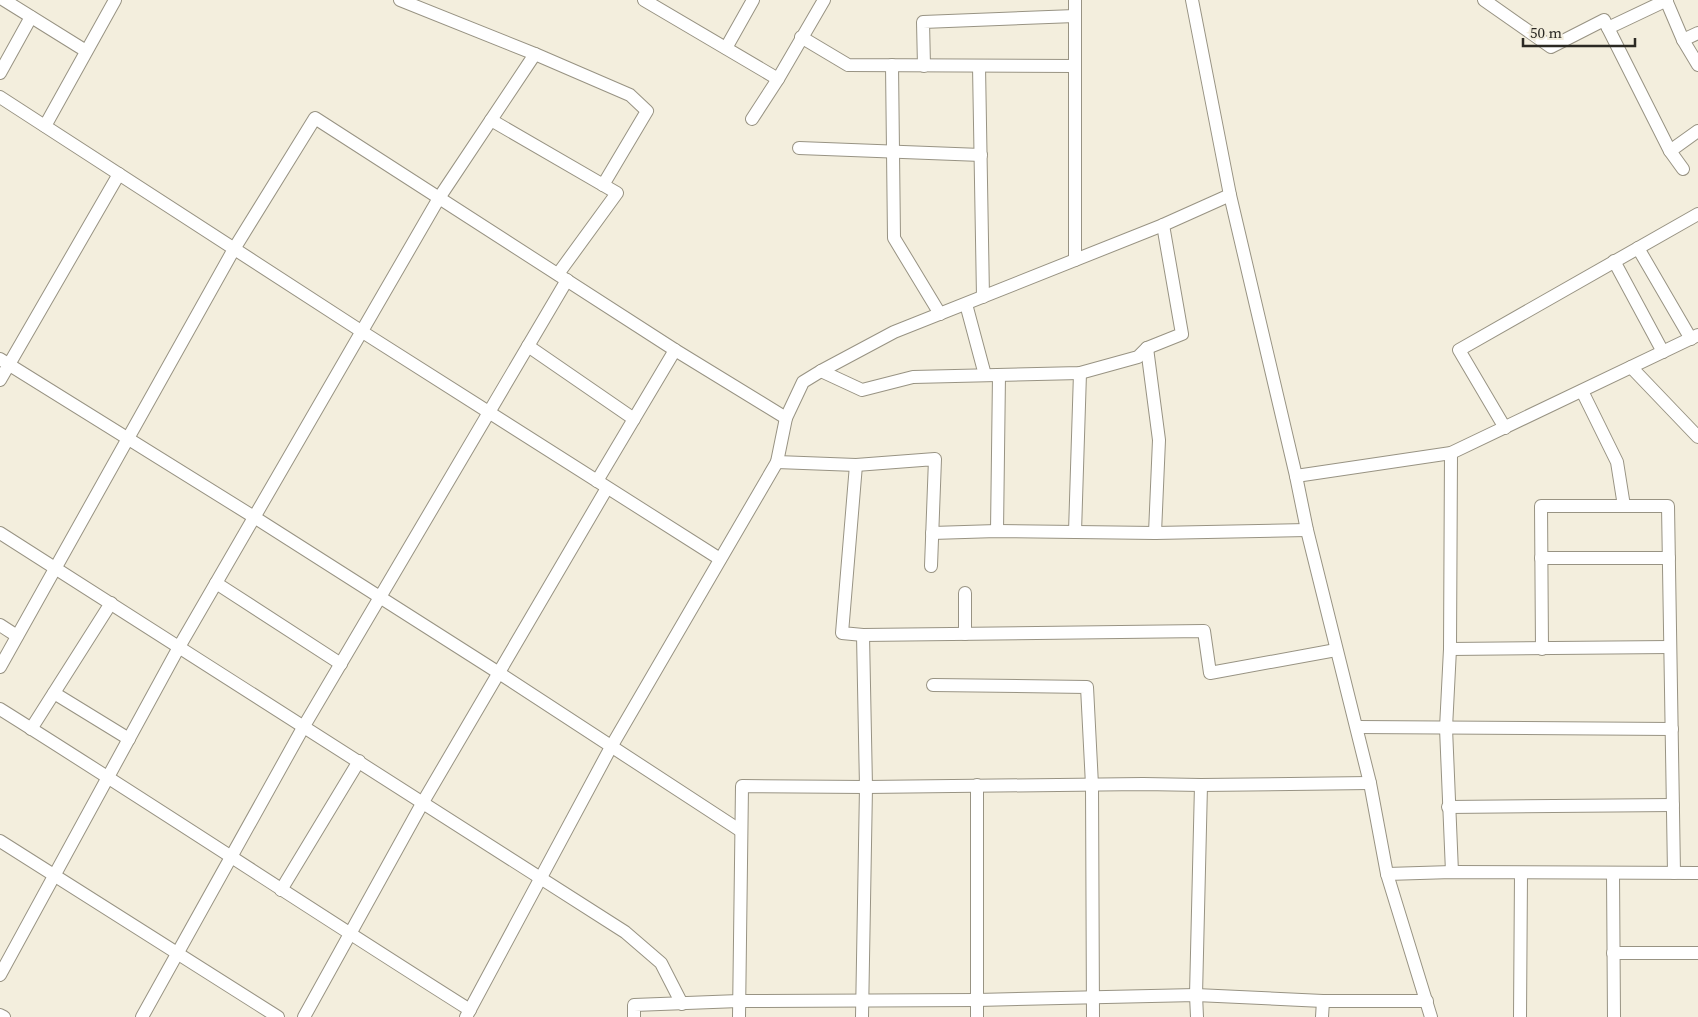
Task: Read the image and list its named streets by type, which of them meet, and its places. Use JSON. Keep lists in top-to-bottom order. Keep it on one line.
{"scale_bar":"50 m"}
